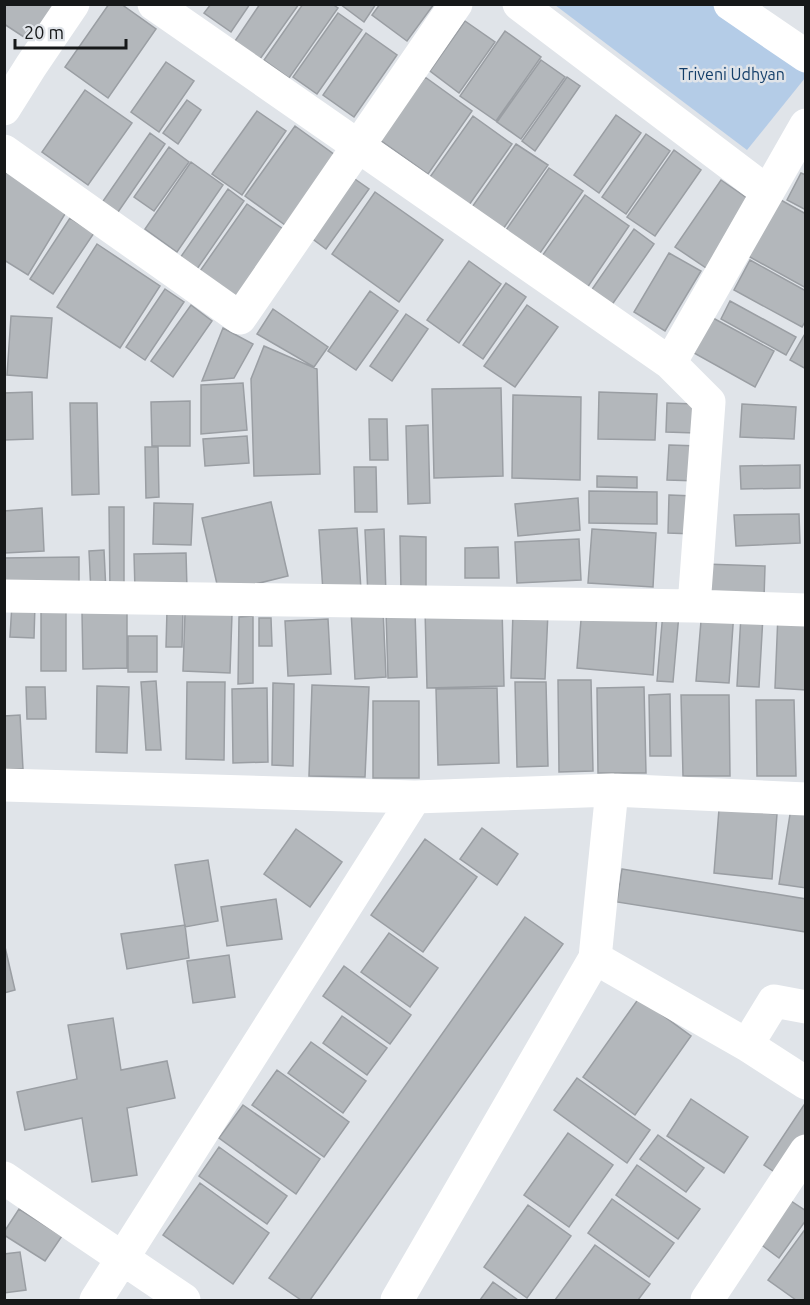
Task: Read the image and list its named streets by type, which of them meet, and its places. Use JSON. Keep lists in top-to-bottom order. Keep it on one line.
{"parks":["Triveni Udhyan"],"scale_bar":"20 m"}
